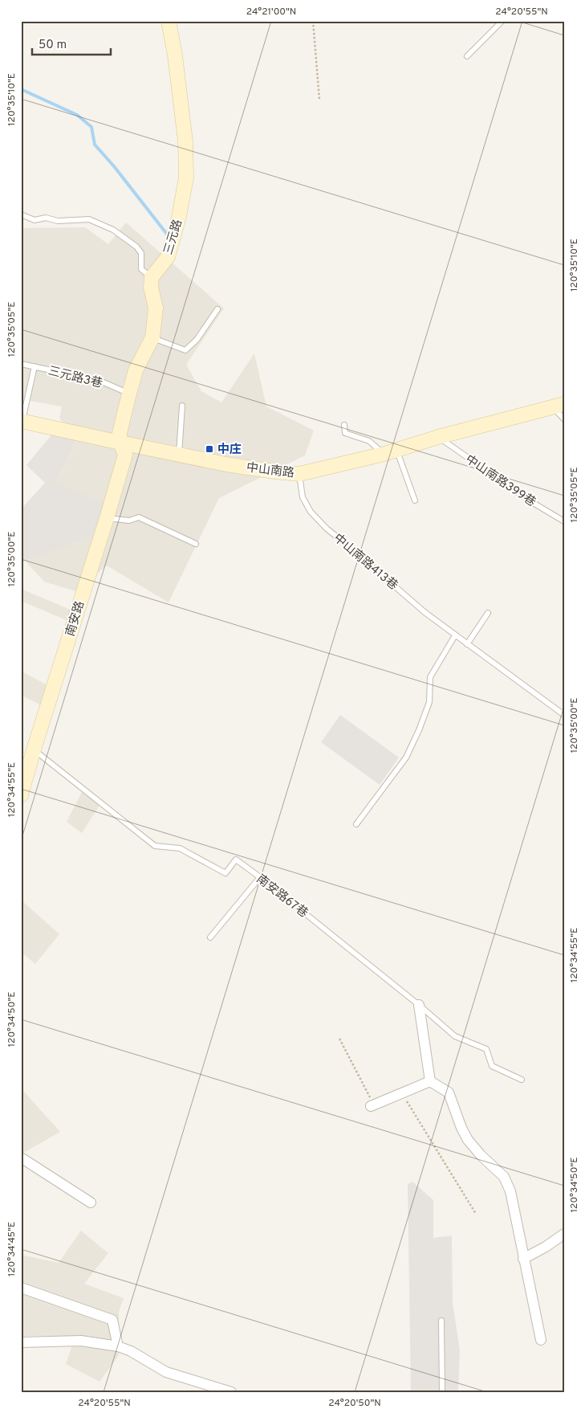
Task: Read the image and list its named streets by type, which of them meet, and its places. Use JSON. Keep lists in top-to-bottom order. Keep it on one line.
{"streets":{"street":["三元路","中山南路","南安路"],"lane":["三元路3巷","中山南路399巷","中山南路413巷","南安路67巷"]},"crossings":[["中山南路","中山南路399巷"],["中山南路","中山南路413巷"],["中山南路","南安路"],["南安路","南安路67巷"]],"places":{"transit":["中庄"]},"scale_bar":"50 m","coordinates":["24°21'00\"N","24°20'55\"N","120°35'10\"E","120°35'05\"E","120°35'00\"E","120°34'55\"E","120°34'50\"E","120°34'45\"E","24°20'50\"N"]}
